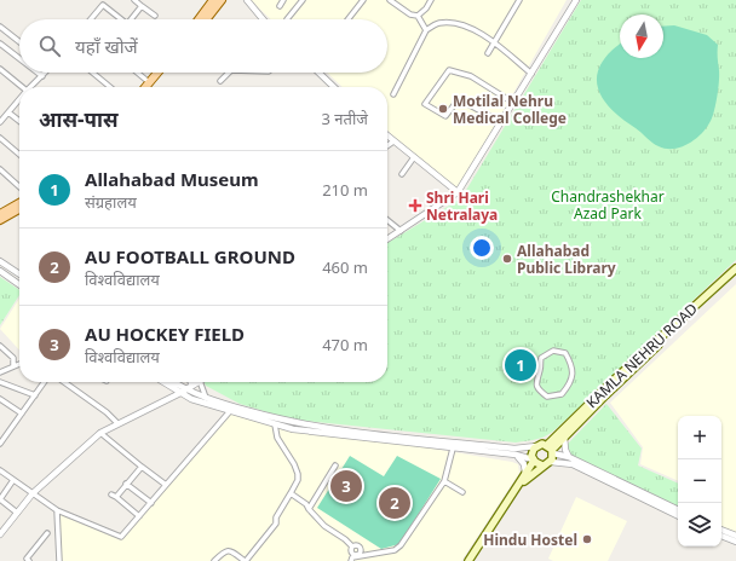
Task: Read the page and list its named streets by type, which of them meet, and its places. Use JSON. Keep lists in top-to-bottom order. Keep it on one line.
{"streets":{"main road":["KAMLA NEHRU ROAD"]},"parks":["Chandrashekhar Azad Park"],"places":{"other":["Motilal Nehru Medical College","Allahabad Public Library","Hindu Hostel"],"health":["Shri Hari Netralaya"]},"north":"bottom","page":{"search":"यहाँ खोजें","heading":["आस-पास","3 नतीजे"],"list":[{"mark":"1","name":"Allahabad Museum","note":"संग्रहालय","value":"210 m"},{"mark":"2","name":"AU FOOTBALL GROUND","note":"विश्वविद्यालय","value":"460 m"},{"mark":"3","name":"AU HOCKEY FIELD","note":"विश्वविद्यालय","value":"470 m"}],"pins":["1","3","2"],"map_buttons":["+","−"]}}
